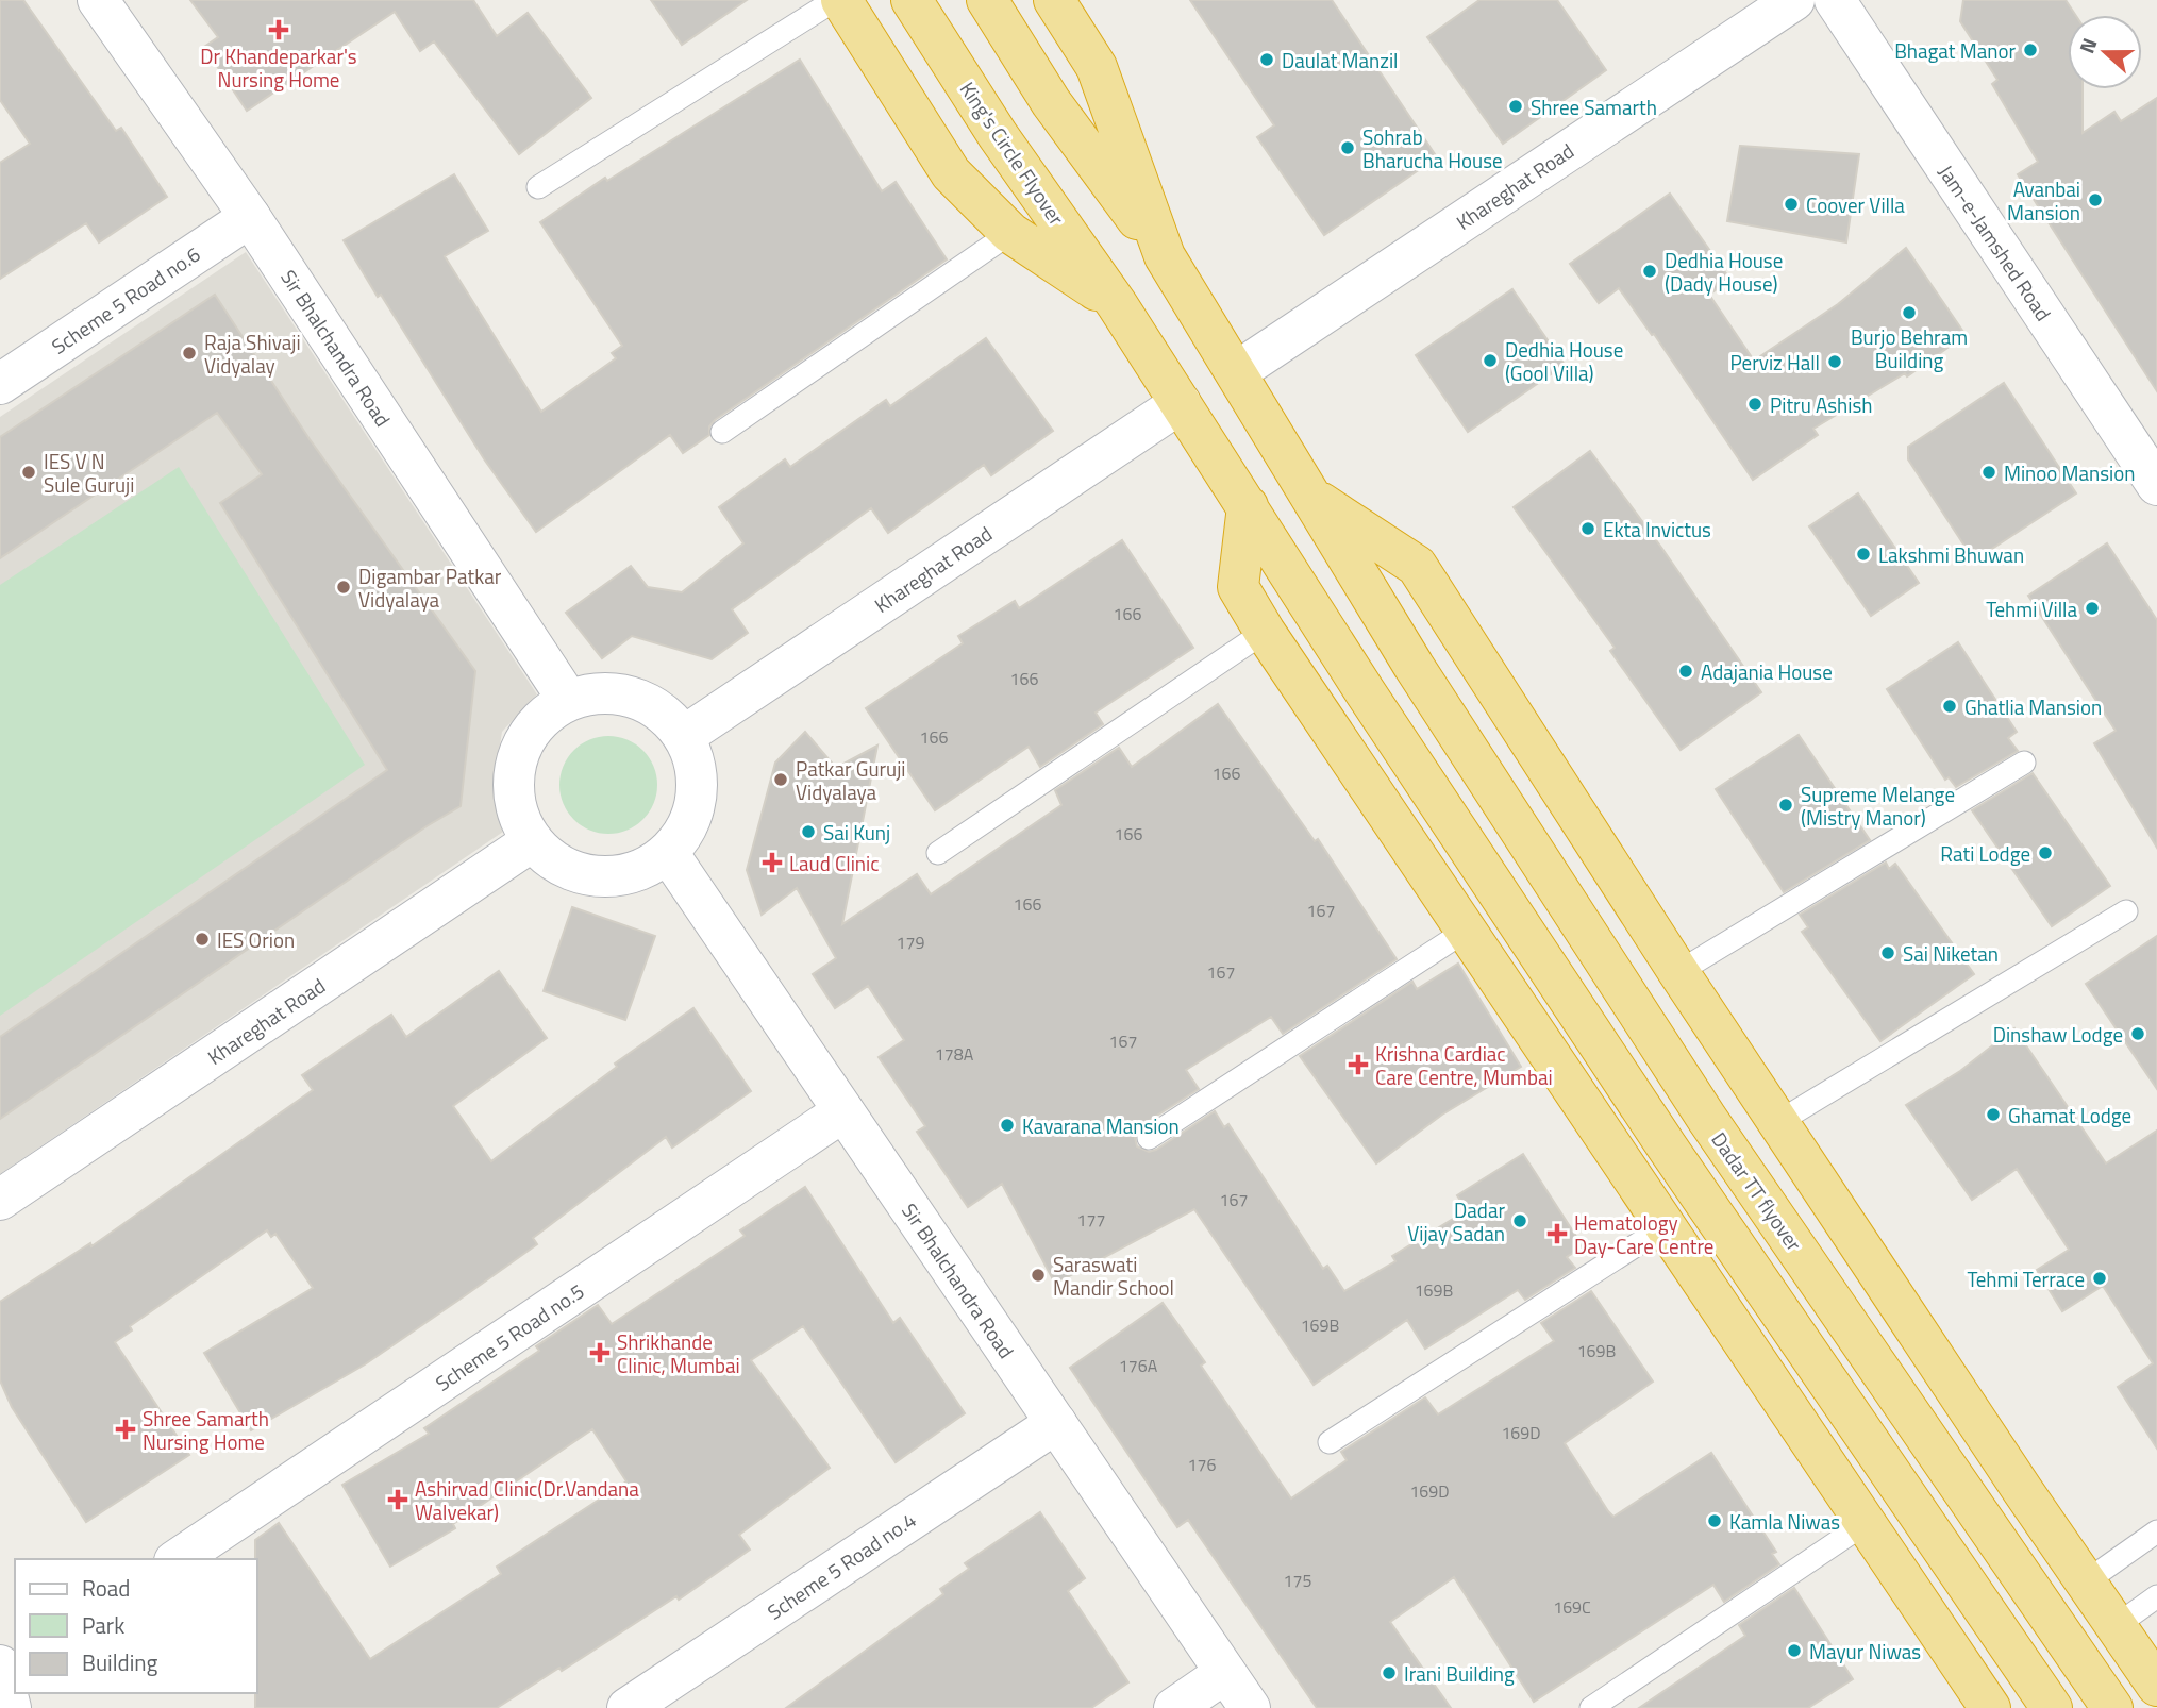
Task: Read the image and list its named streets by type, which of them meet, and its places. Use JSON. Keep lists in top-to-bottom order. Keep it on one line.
{"streets":{"highway":["King's Circle Flyover","Dadar TT flyover"],"street":["Khareghat Road","Jam-e-Jamshed Road","Scheme 5 Road no.6","Sir Bhalchandra Road","Scheme 5 Road no.5","Scheme 5 Road no.4"]},"crossings":[["King's Circle Flyover","Khareghat Road"],["Khareghat Road","Sir Bhalchandra Road"],["Khareghat Road","Dadar TT flyover"],["Scheme 5 Road no.6","Sir Bhalchandra Road"],["Sir Bhalchandra Road","Scheme 5 Road no.5"],["Sir Bhalchandra Road","Scheme 5 Road no.4"]],"places":{"health":["Dr Khandeparkar's Nursing Home","Laud Clinic","Krishna Cardiac Care Centre, Mumbai","Hematology Day-Care Centre","Shrikhande Clinic, Mumbai","Shree Samarth Nursing Home","Ashirvad Clinic(Dr.Vandana Walvekar)"],"other":["Bhagat Manor","Daulat Manzil","Shree Samarth","Sohrab Bharucha House","Avanbai Mansion","Coover Villa","Dedhia House (Dady House)","Burjo Behram Building","Raja Shivaji Vidyalay","Dedhia House (Gool Villa)","Perviz Hall","Pitru Ashish","IES V N Sule Guruji","Minoo Mansion","Ekta Invictus","Lakshmi Bhuwan","Digambar Patkar Vidyalaya","Tehmi Villa","Adajania House","Ghatlia Mansion","Patkar Guruji Vidyalaya","Supreme Melange (Mistry Manor)","Sai Kunj","Rati Lodge","IES Orion","Sai Niketan","Dinshaw Lodge","Ghamat Lodge","Kavarana Mansion","Dadar Vijay Sadan","Saraswati Mandir School","Tehmi Terrace","Kamla Niwas","Mayur Niwas","Irani Building"]},"house_numbers":["166","166","166","166","166","166","167","179","167","167","178A","167","177","169B","169B","169B","176A","169D","176","169D","175","169C"],"legend":["Road","Park","Building"],"north":"left"}
